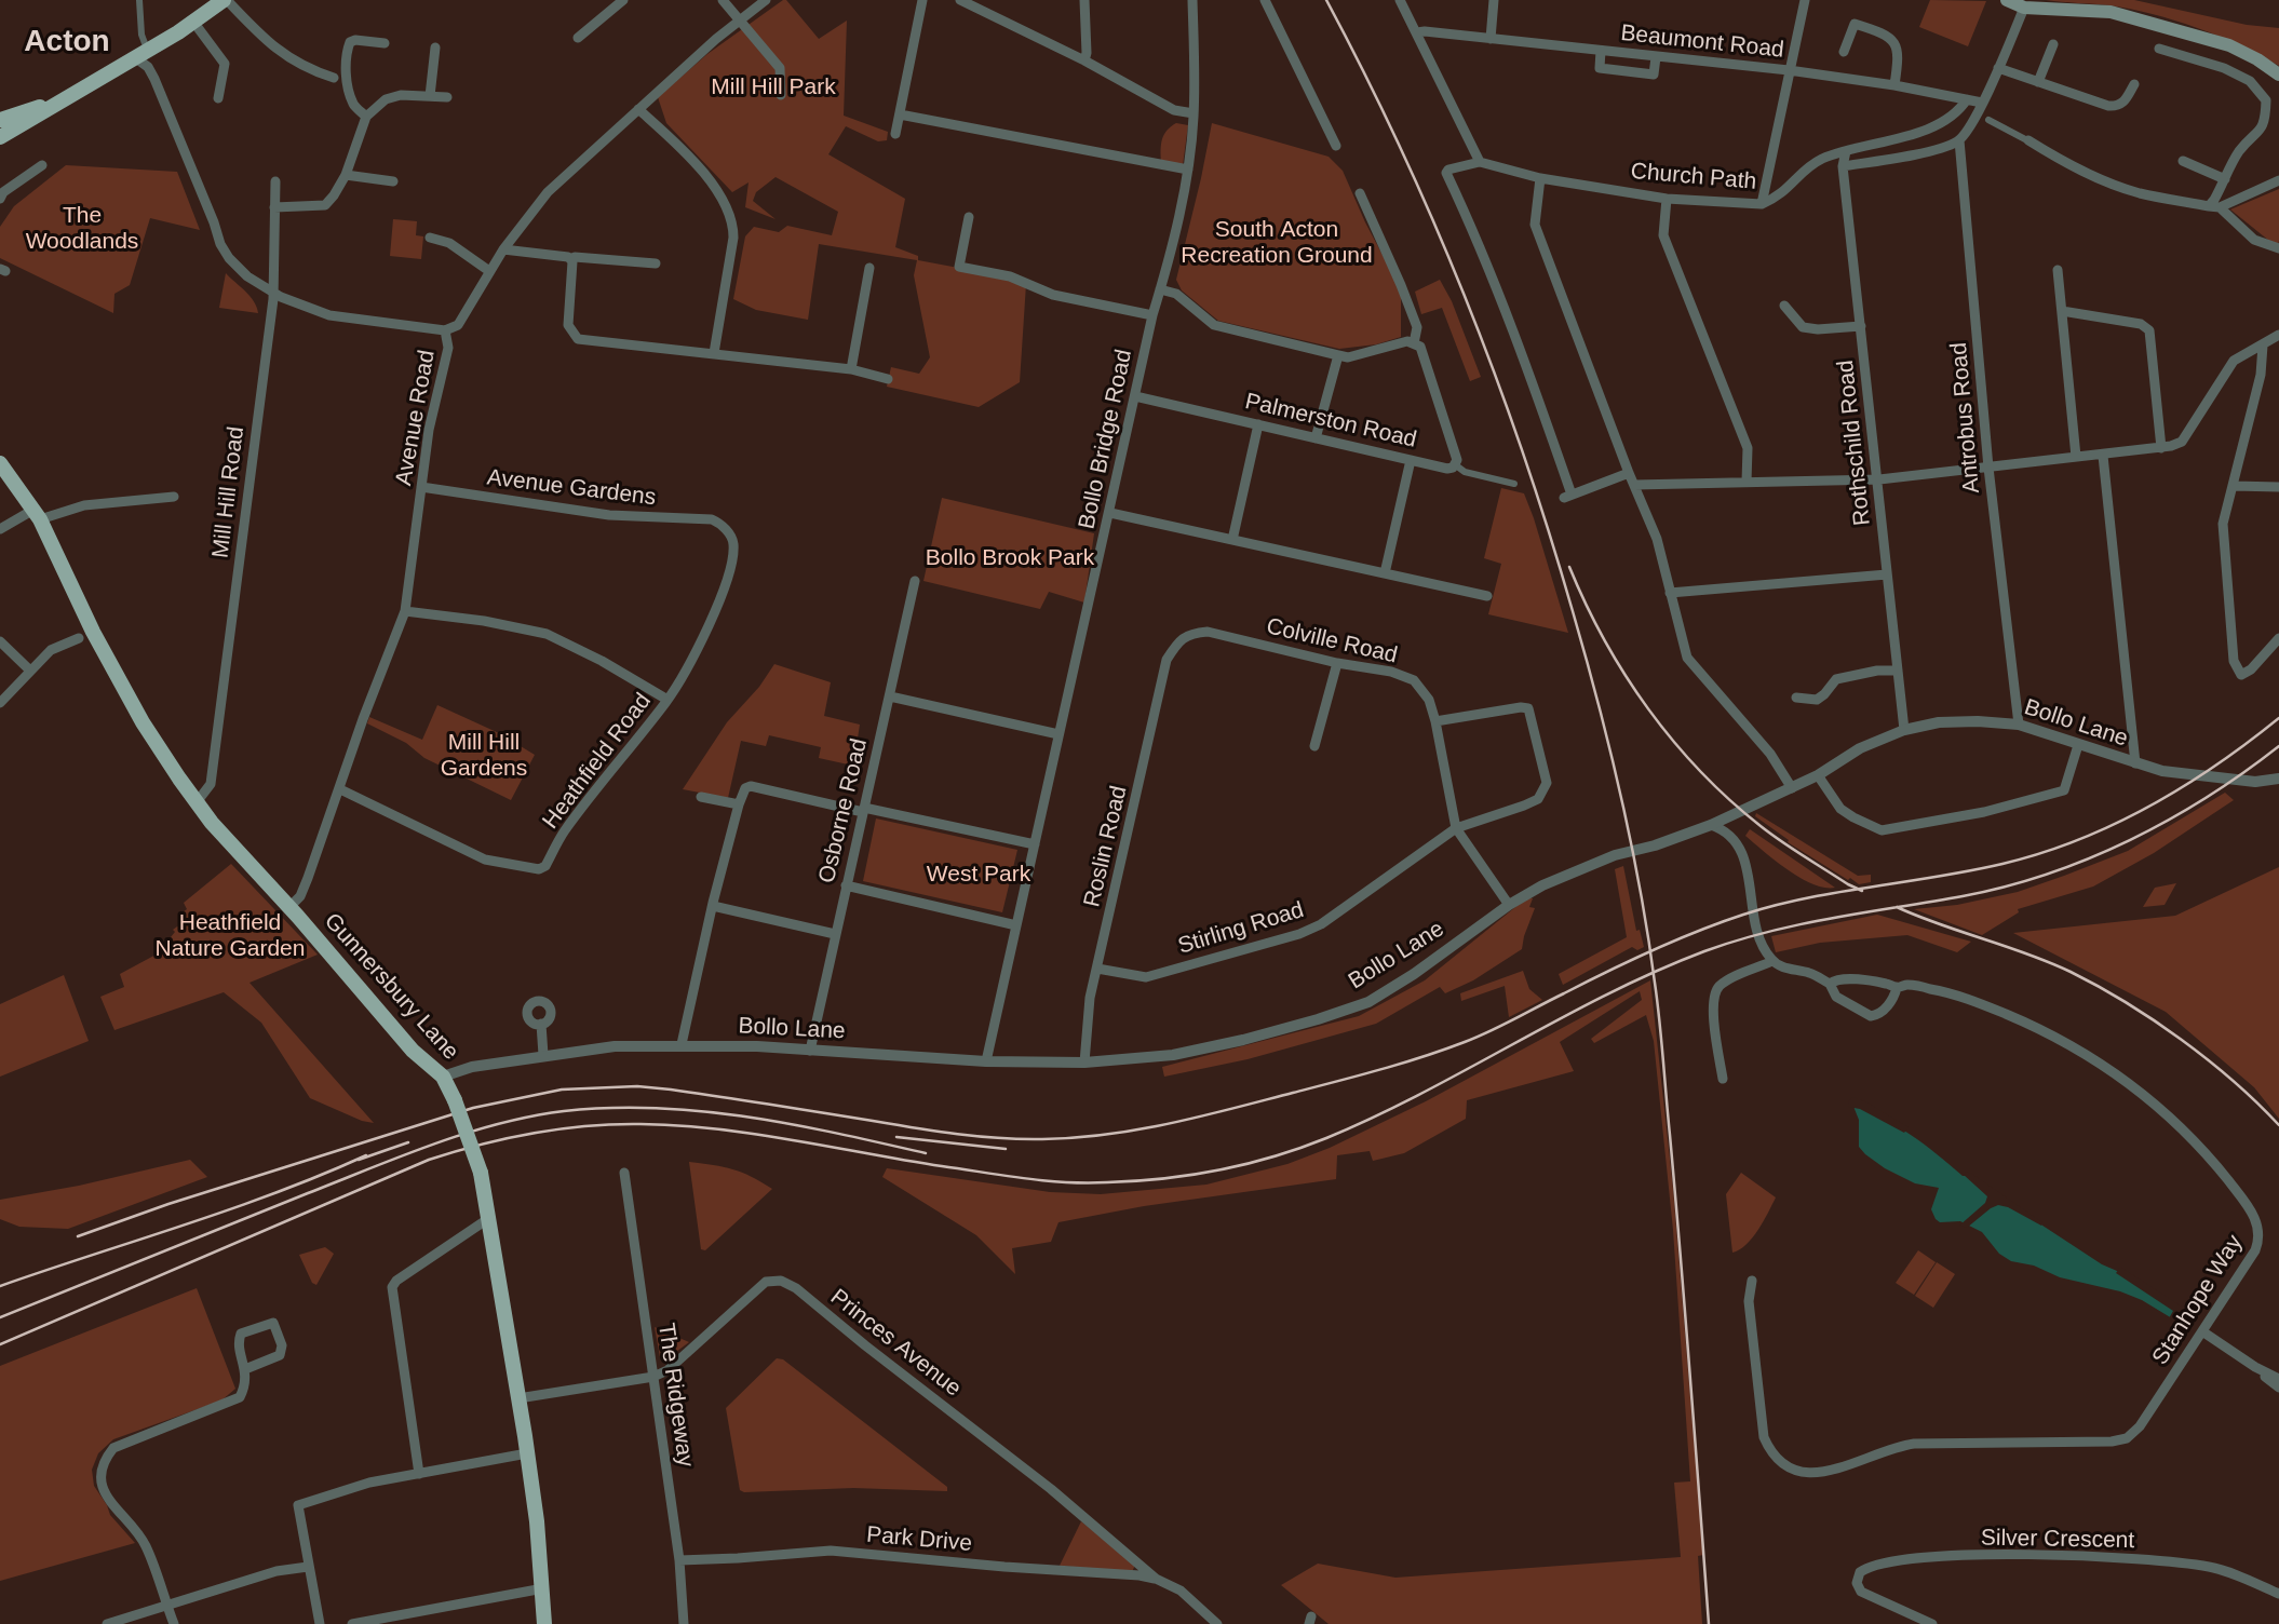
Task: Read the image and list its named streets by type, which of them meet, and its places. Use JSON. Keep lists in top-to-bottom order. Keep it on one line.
{"streets":{"main road":["Gunnersbury Lane"],"street":["Beaumont Road","Church Path","Avenue Road","Antrobus Road","Palmerston Road","Bollo Bridge Road","Rothschild Road","Avenue Gardens","Mill Hill Road","Colville Road","Bollo Lane","Heathfield Road","Osborne Road","Roslin Road","Stirling Road","Stanhope Way","Princes Avenue","The Ridgeway","Park Drive","Silver Crescent"]},"crossings":[["Beaumont Road","Church Path"],["Church Path","Rothschild Road"],["Avenue Road","Avenue Gardens"],["Avenue Road","Heathfield Road"],["Avenue Road","Gunnersbury Lane"],["Antrobus Road","Bollo Lane"],["Palmerston Road","Bollo Bridge Road"],["Bollo Bridge Road","Bollo Lane"],["Rothschild Road","Bollo Lane"],["Avenue Gardens","Heathfield Road"],["Mill Hill Road","Gunnersbury Lane"],["Colville Road","Bollo Lane"],["Colville Road","Roslin Road"],["Colville Road","Stirling Road"],["Bollo Lane","Osborne Road"],["Bollo Lane","Roslin Road"],["Bollo Lane","Gunnersbury Lane"],["Roslin Road","Stirling Road"],["Gunnersbury Lane","Princes Avenue"],["Princes Avenue","The Ridgeway"],["Princes Avenue","Park Drive"],["The Ridgeway","Park Drive"]],"districts":["Acton"],"parks":["Mill Hill Park","The Woodlands","South Acton Recreation Ground","Bollo Brook Park","Mill Hill Gardens","West Park","Heathfield Nature Garden"]}
